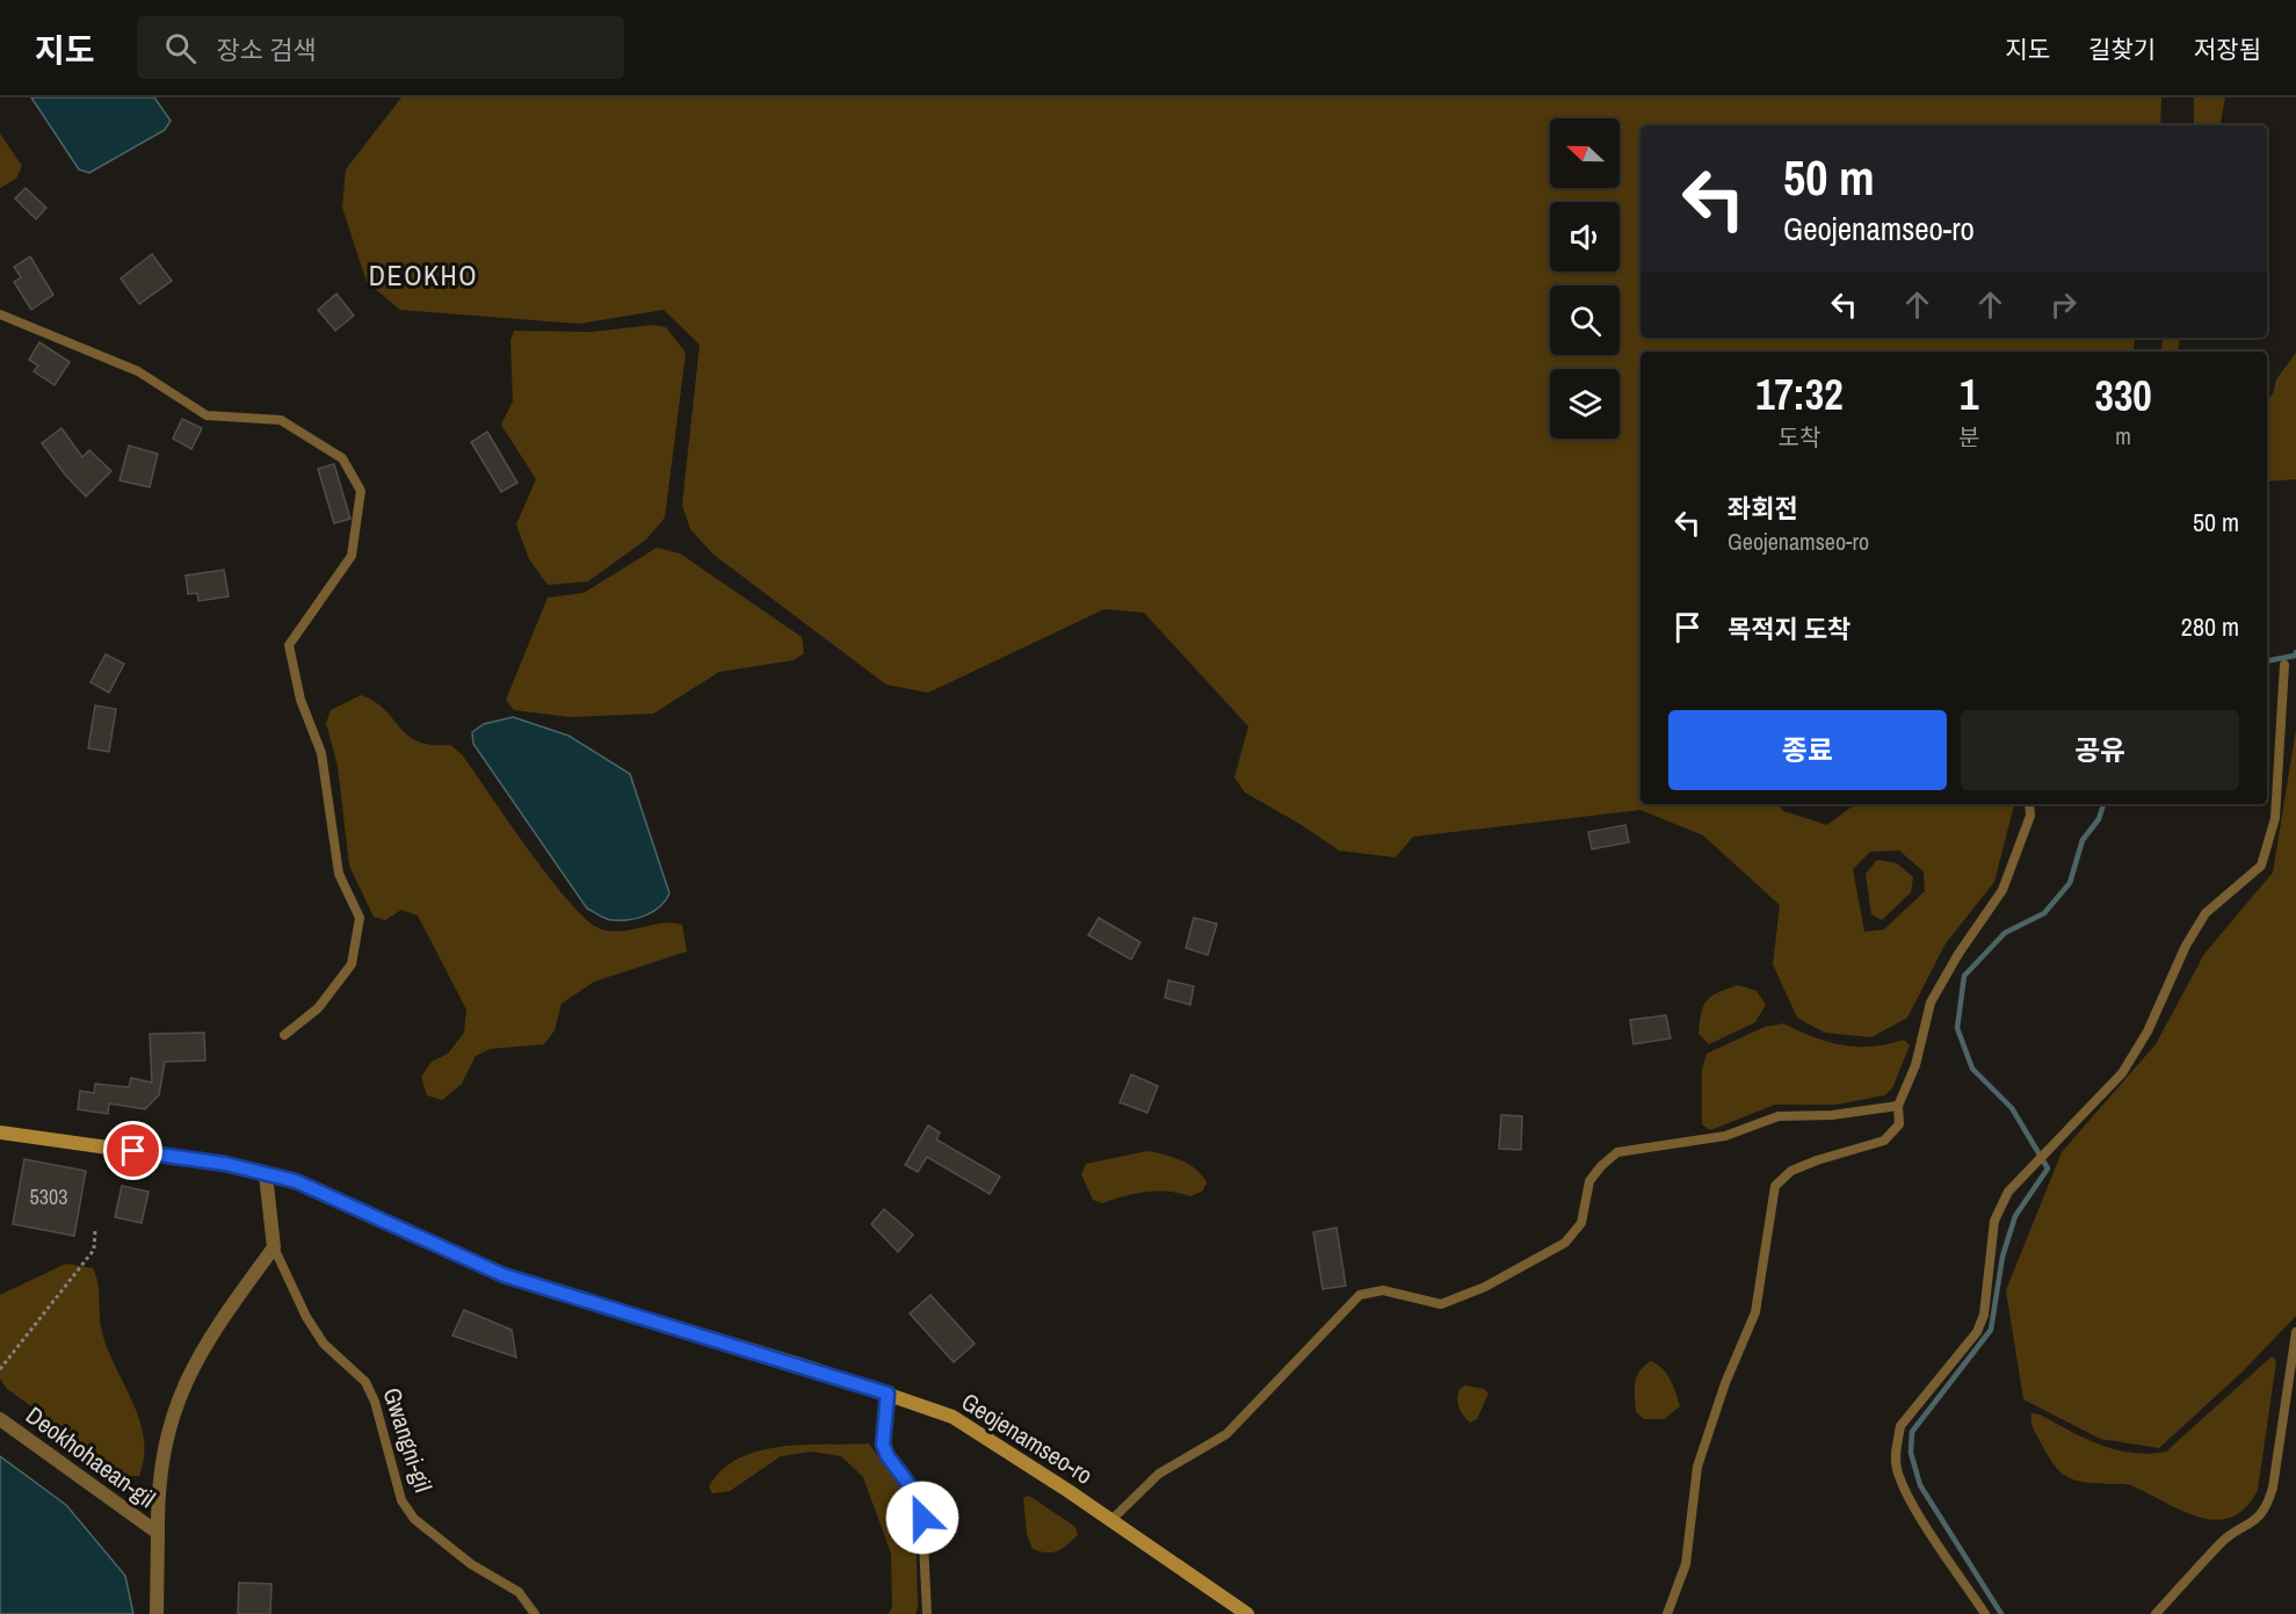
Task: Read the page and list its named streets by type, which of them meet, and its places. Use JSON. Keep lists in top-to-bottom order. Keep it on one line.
{"streets":{"main road":["Geojenamseo-ro"],"street":["Deokhohaean-gil"],"lane":["Gwangni-gil"]},"districts":["DEOKHO"],"house_numbers":["5303"],"north":"left","page":{"header":"지도","search":"장소 검색","nav":["지도","길찾기","저장됨"],"turn":["50 m","Geojenamseo-ro"],"eta":["17:32","도착","1","분","330","m"],"list":[{"name":"좌회전","note":"Geojenamseo-ro","value":"50 m"},{"name":"목적지 도착","value":"280 m"}],"buttons":["종료","공유"]}}
